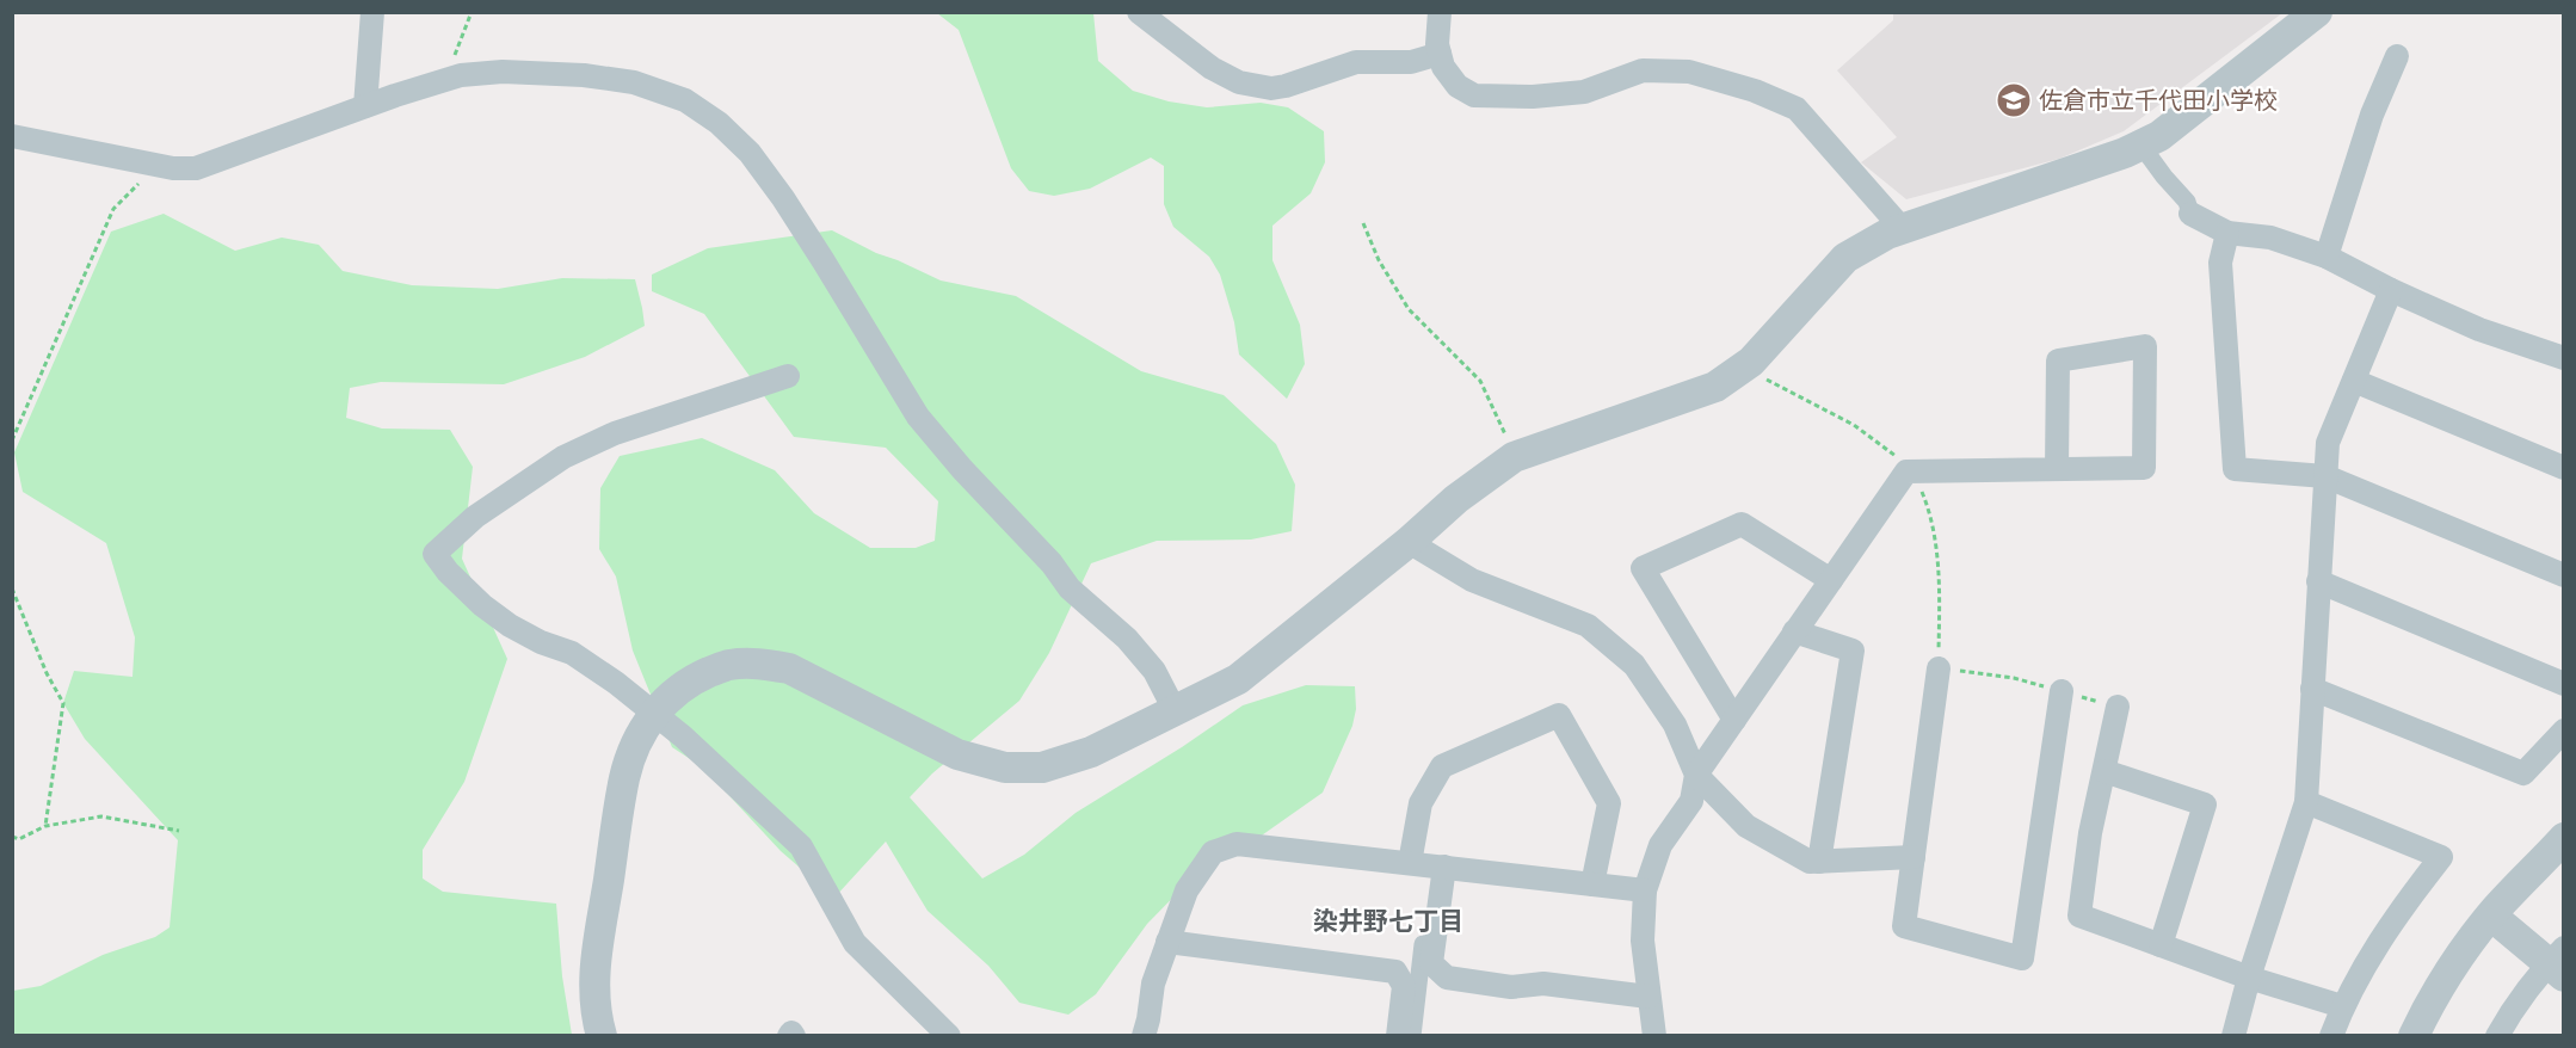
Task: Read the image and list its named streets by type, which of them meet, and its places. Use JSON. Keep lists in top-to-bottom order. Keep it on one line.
{"districts":["染井野七丁目"],"places":{"school or university":["佐倉市立千代田小学校"]}}
